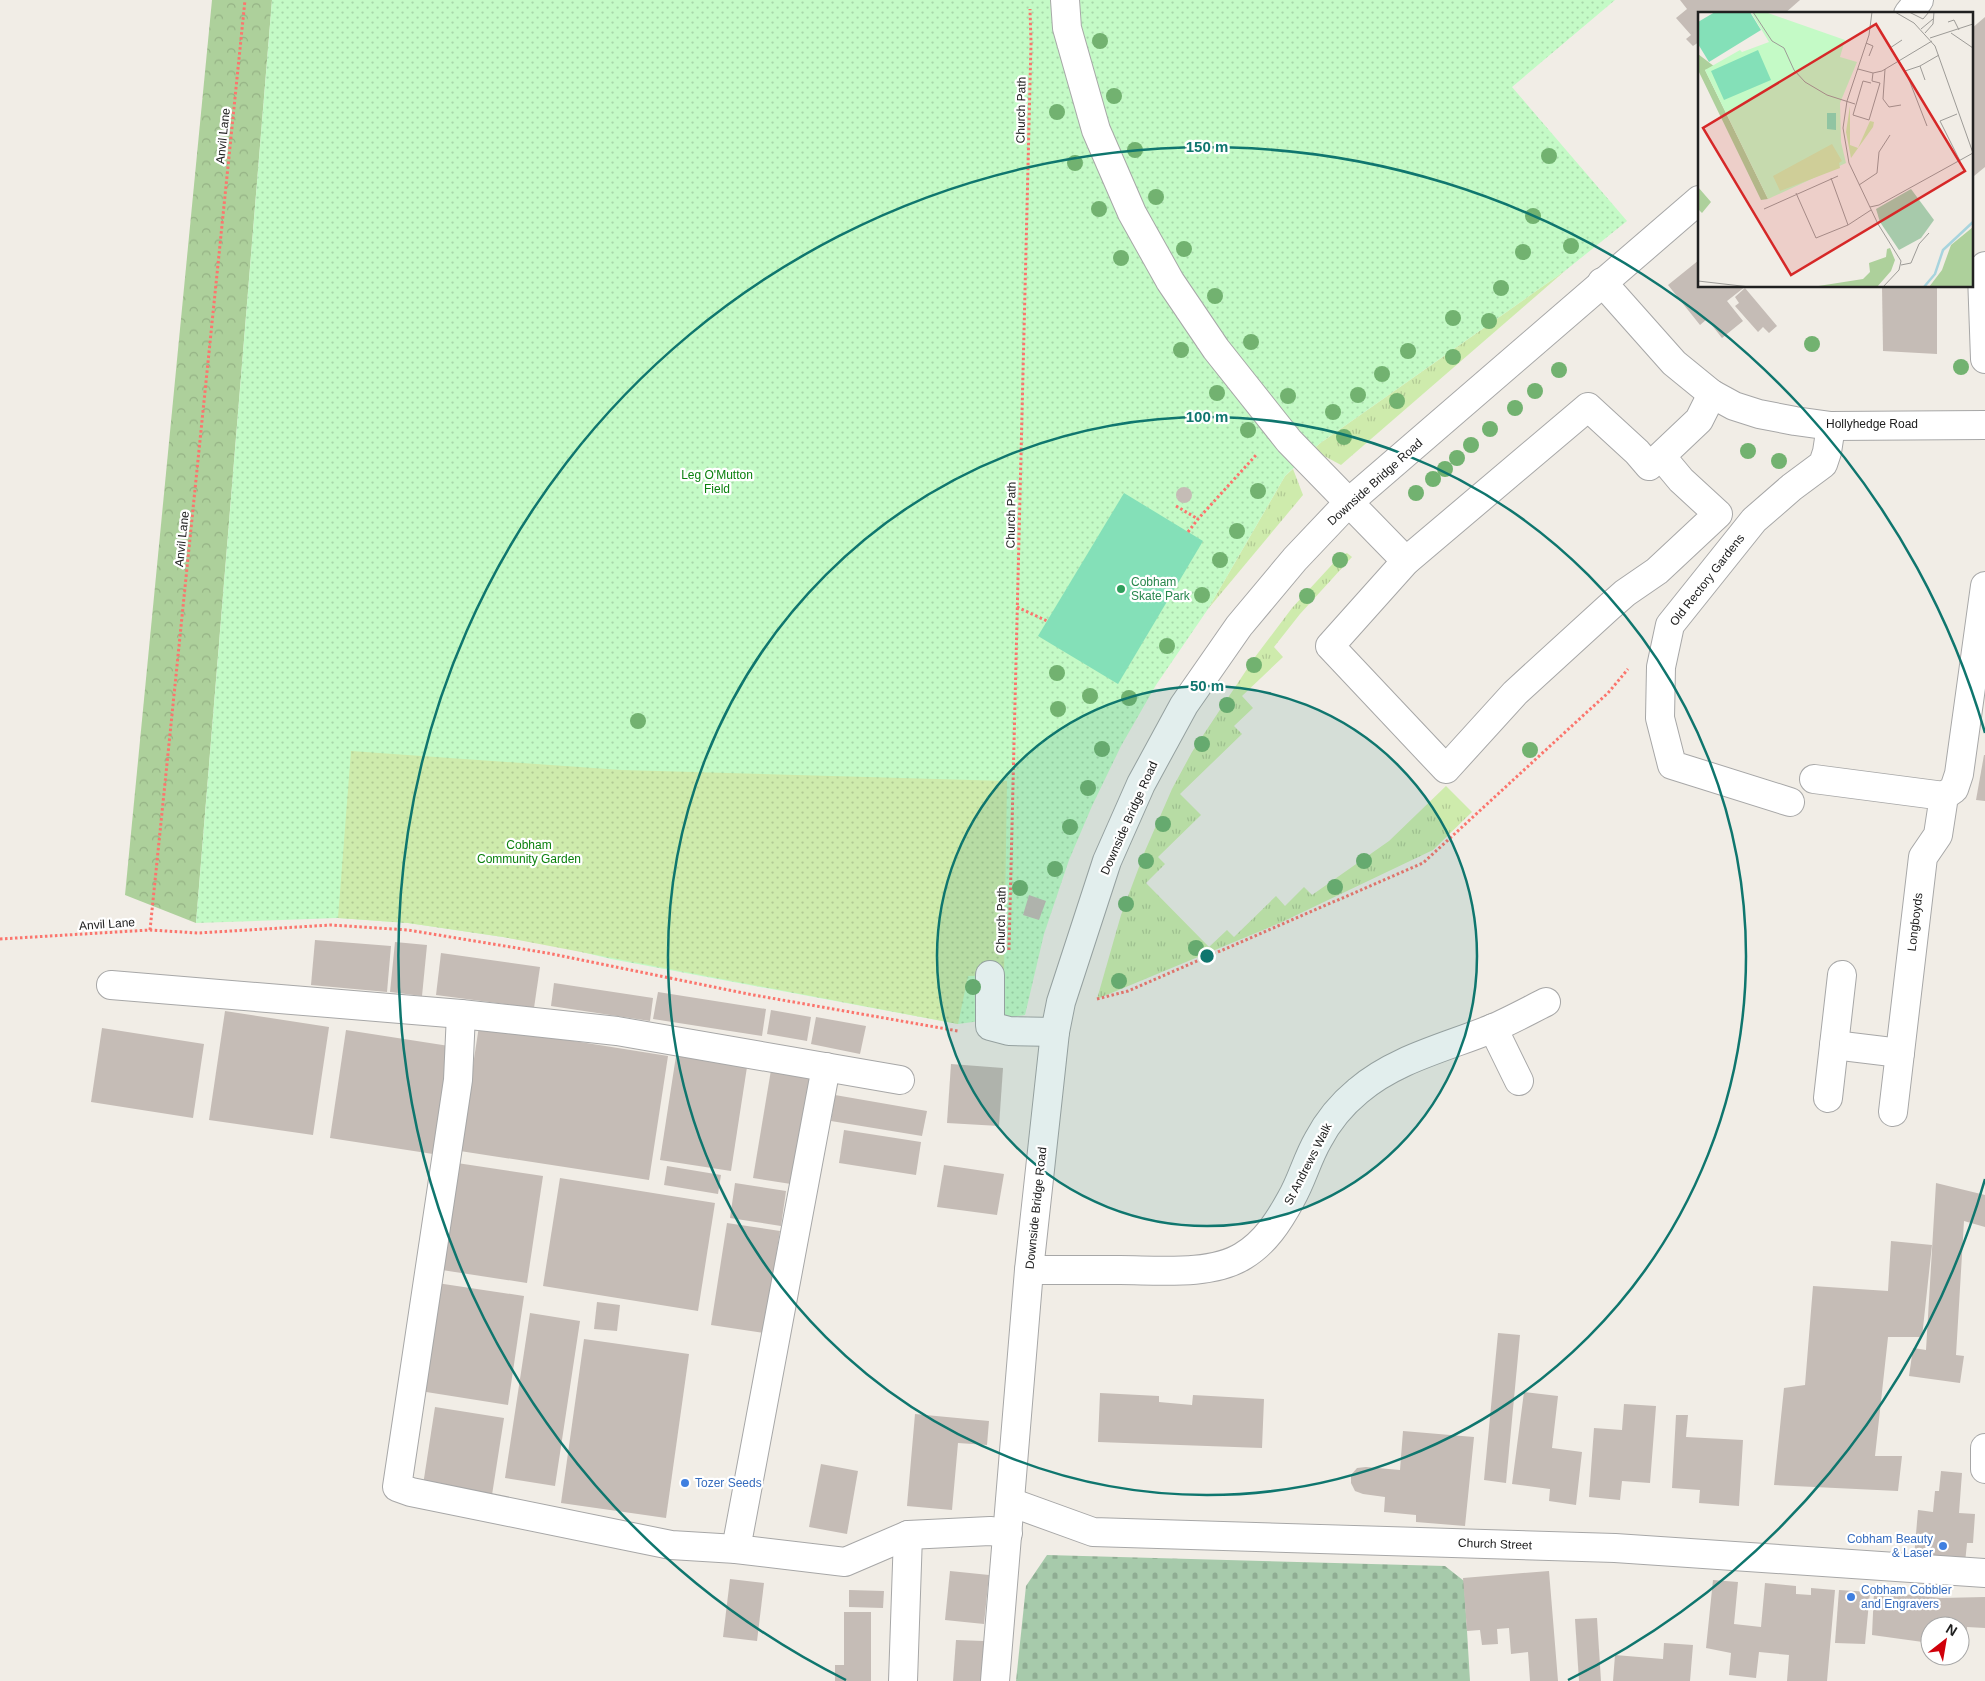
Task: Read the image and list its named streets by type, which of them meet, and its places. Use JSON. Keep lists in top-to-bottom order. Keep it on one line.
{"streets":{"street":["Hollyhedge Road","Downside Bridge Road","Old Rectory Gardens","Longboyds","St Andrews Walk","Church Street"],"path":["Church Path","Anvil Lane"]},"crossings":[["Hollyhedge Road","Downside Bridge Road"],["Hollyhedge Road","Old Rectory Gardens"],["Downside Bridge Road","St Andrews Walk"],["Downside Bridge Road","Church Street"]],"parks":["Leg O'Mutton Field","Cobham Community Garden"],"places":["Cobham Skate Park","Tozer Seeds","Cobham Beauty & Laser","Cobham Cobbler and Engravers"],"north":"top right","rings":["150 m","100 m","50 m"]}
